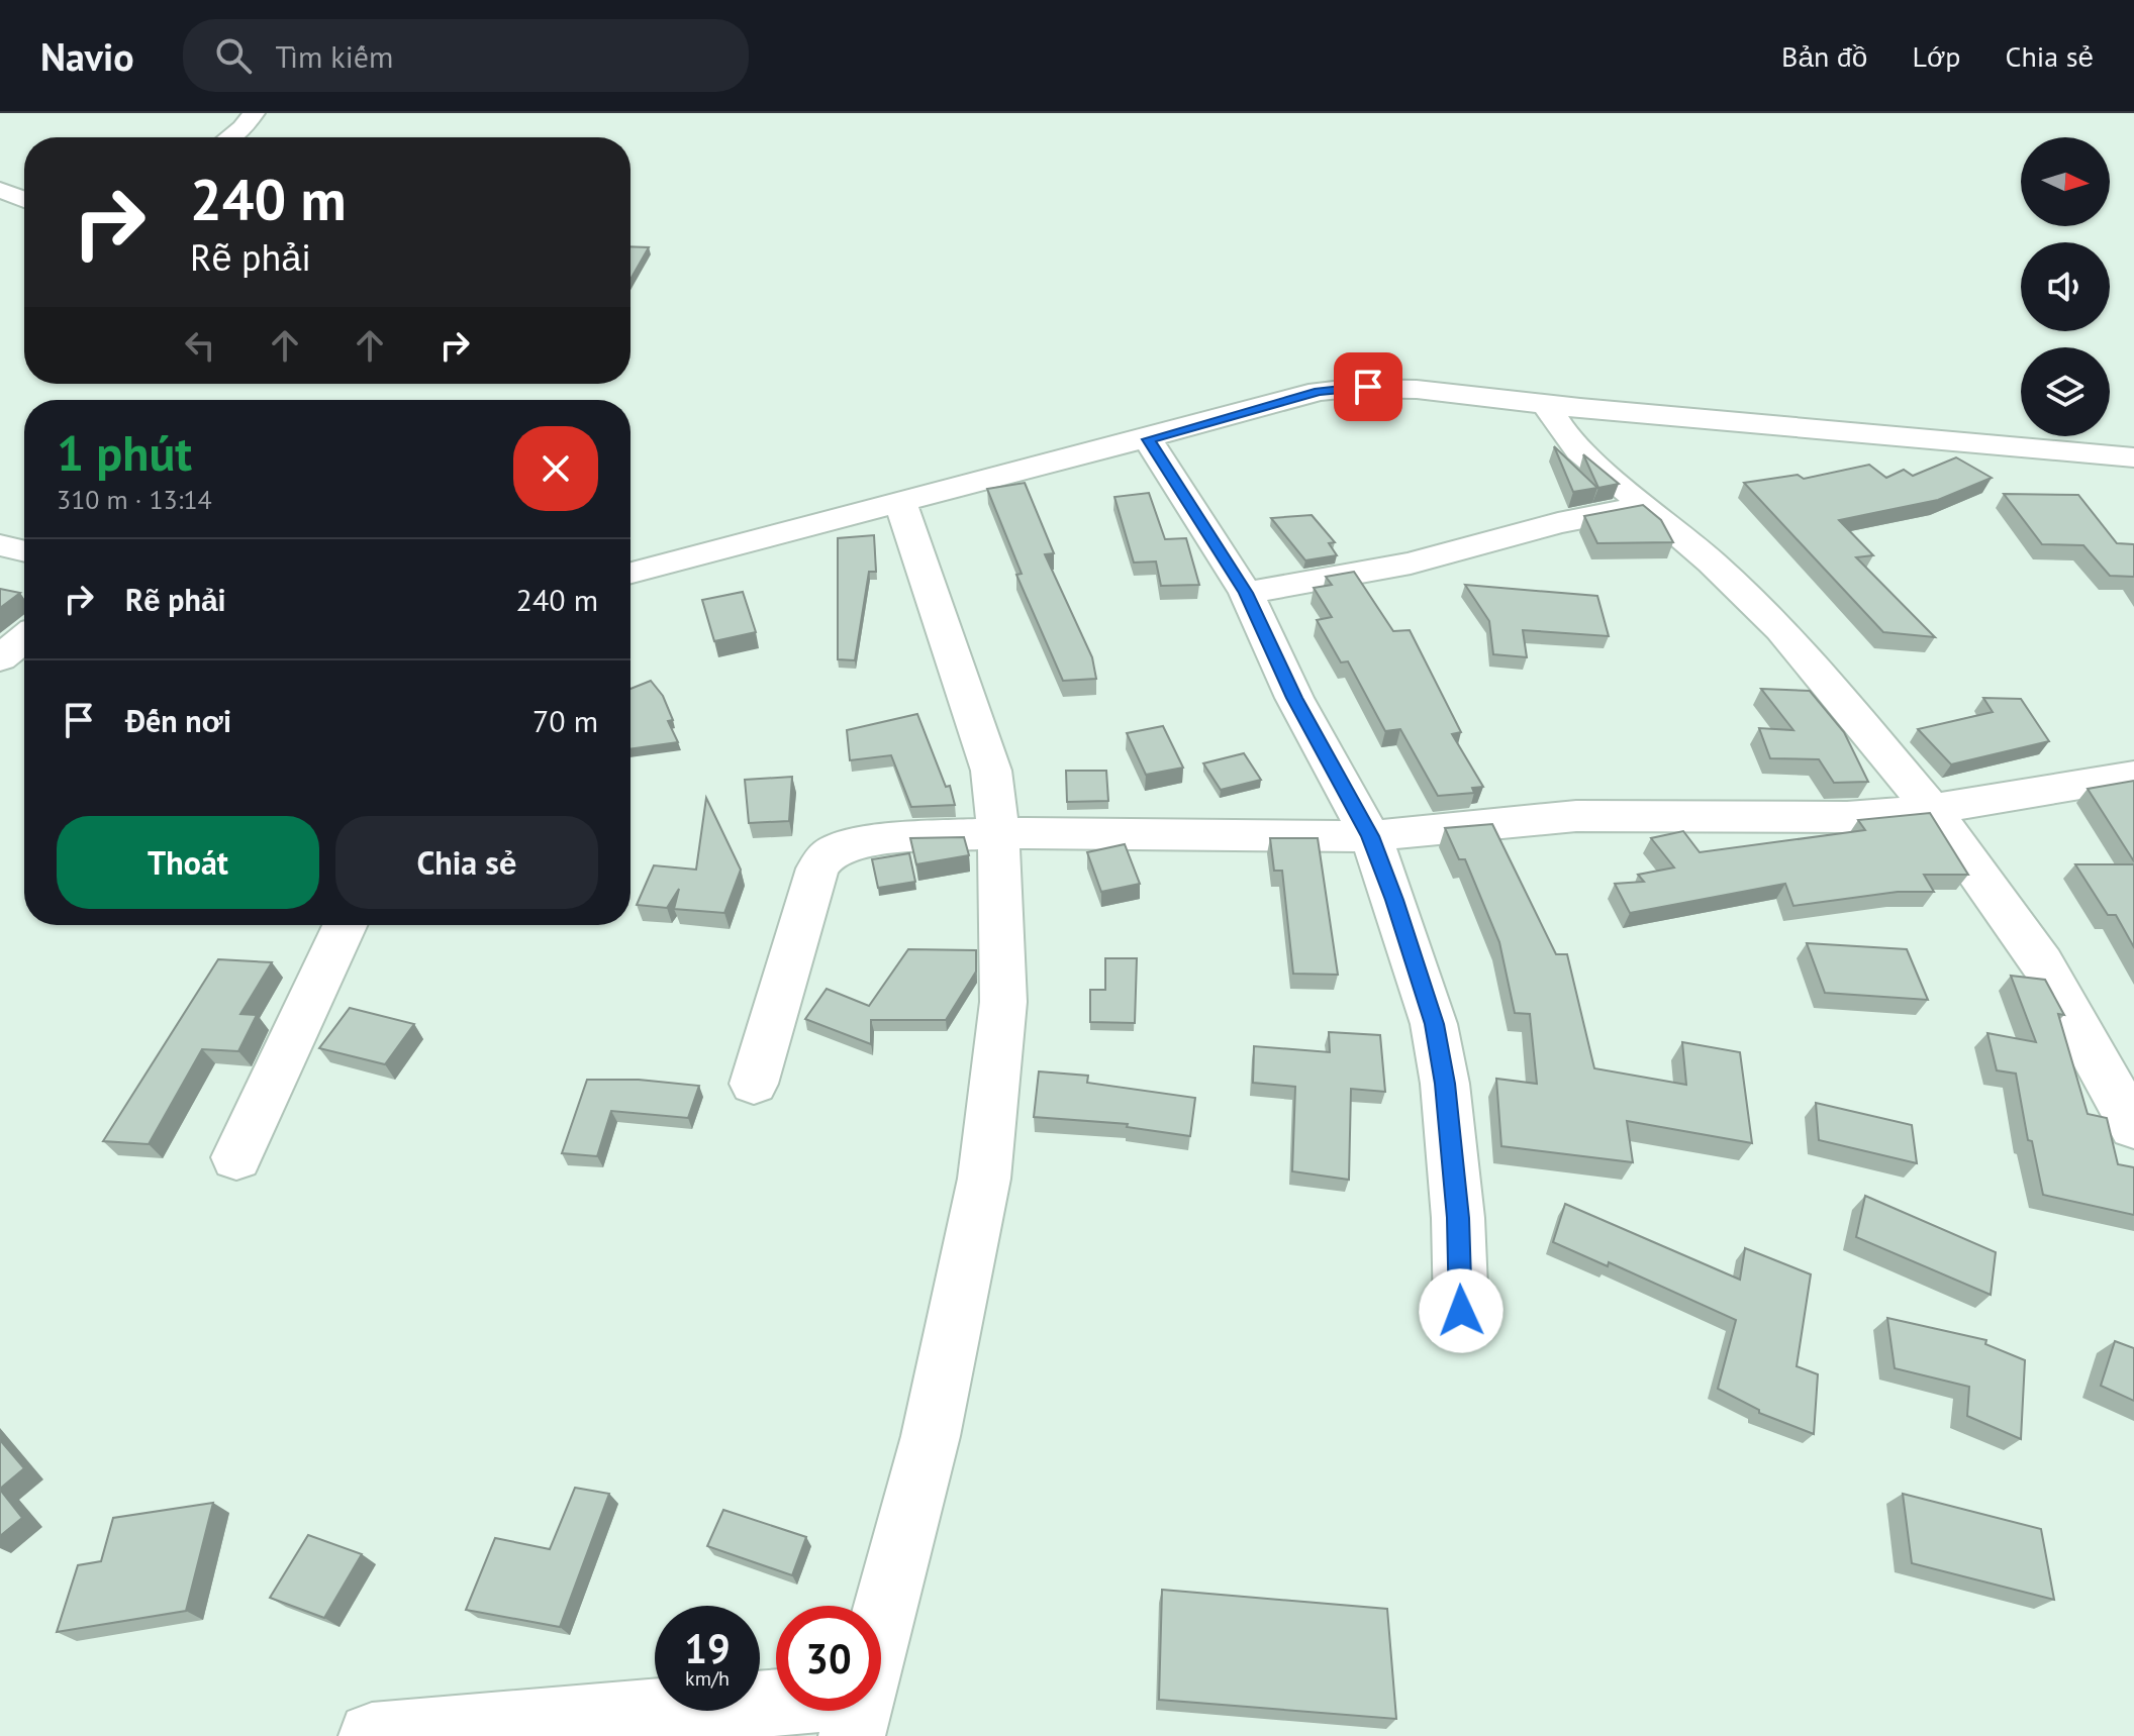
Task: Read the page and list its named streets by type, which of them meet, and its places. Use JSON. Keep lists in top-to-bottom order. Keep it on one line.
{"north":"right","page":{"header":"Navio","search":"Tìm kiếm","nav":["Bản đồ","Lớp","Chia sẻ"],"turn":["240 m","Rẽ phải"],"heading":["1 phút","310 m · 13:14"],"list":[{"name":"Rẽ phải","value":"240 m"},{"name":"Đến nơi","value":"70 m"}],"buttons":["Thoát","Chia sẻ"],"speed":"19 km/h","limit":"30"}}
